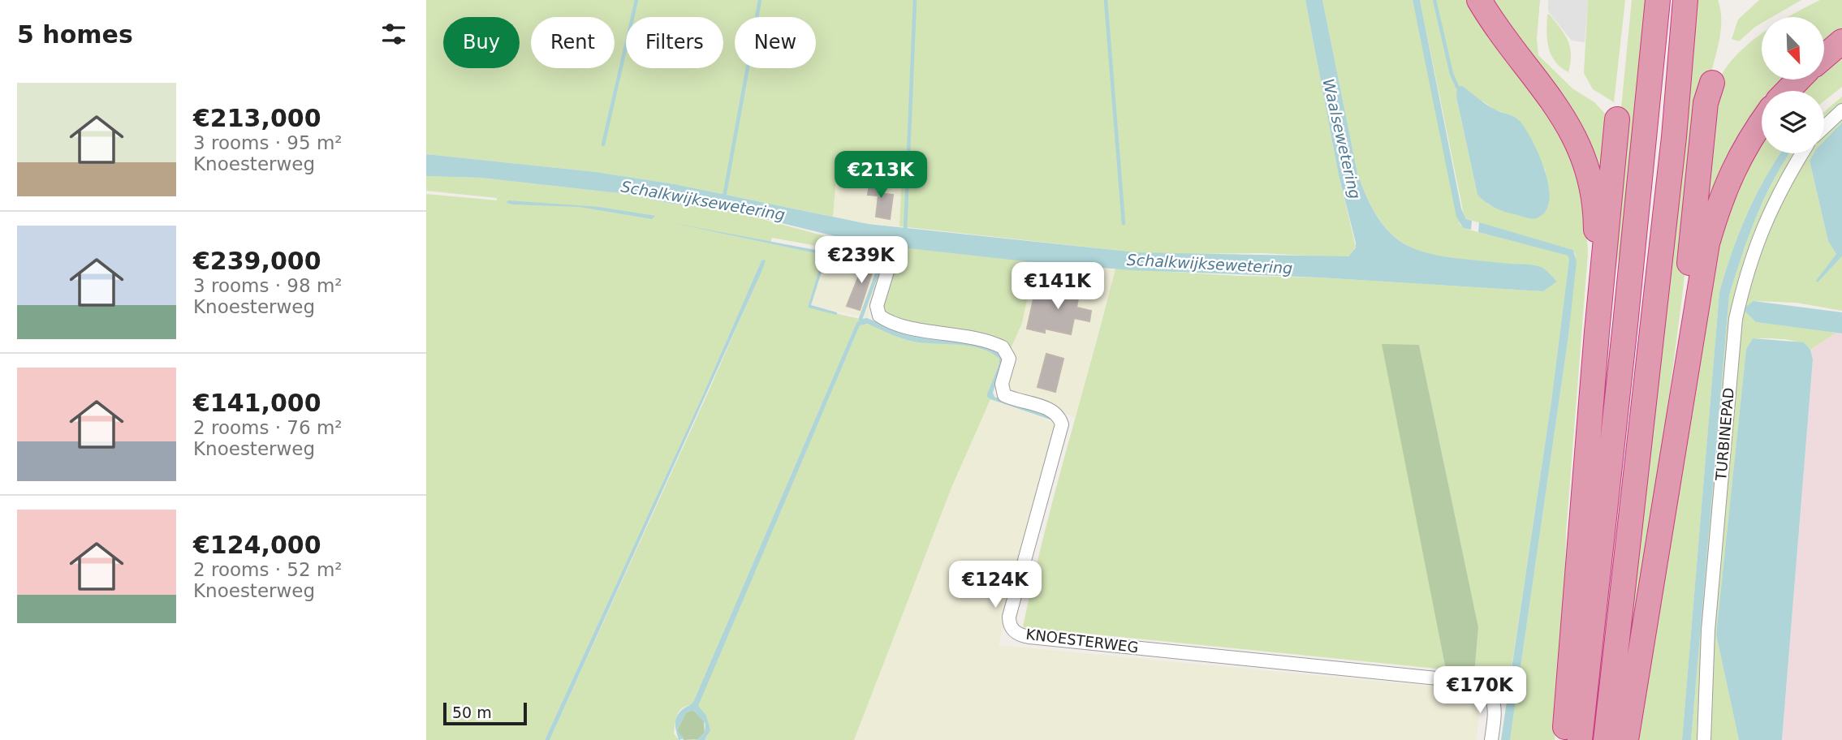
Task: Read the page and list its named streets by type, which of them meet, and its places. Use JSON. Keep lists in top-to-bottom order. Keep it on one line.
{"streets":{"street":["TURBINEPAD","KNOESTERWEG"]},"water":["Waalsewetering","Schalkwijksewetering"],"scale_bar":"50 m","north":"bottom right","page":{"heading":"5 homes","chip":["Buy","Rent","Filters","New"],"list":[{"name":"€213,000","note":"3 rooms · 95 m² · Knoesterweg"},{"name":"€239,000","note":"3 rooms · 98 m² · Knoesterweg"},{"name":"€141,000","note":"2 rooms · 76 m² · Knoesterweg"},{"name":"€124,000","note":"2 rooms · 52 m² · Knoesterweg"}],"price":["€213K","€239K","€141K","€124K","€170K"],"scale":"50 m"}}
